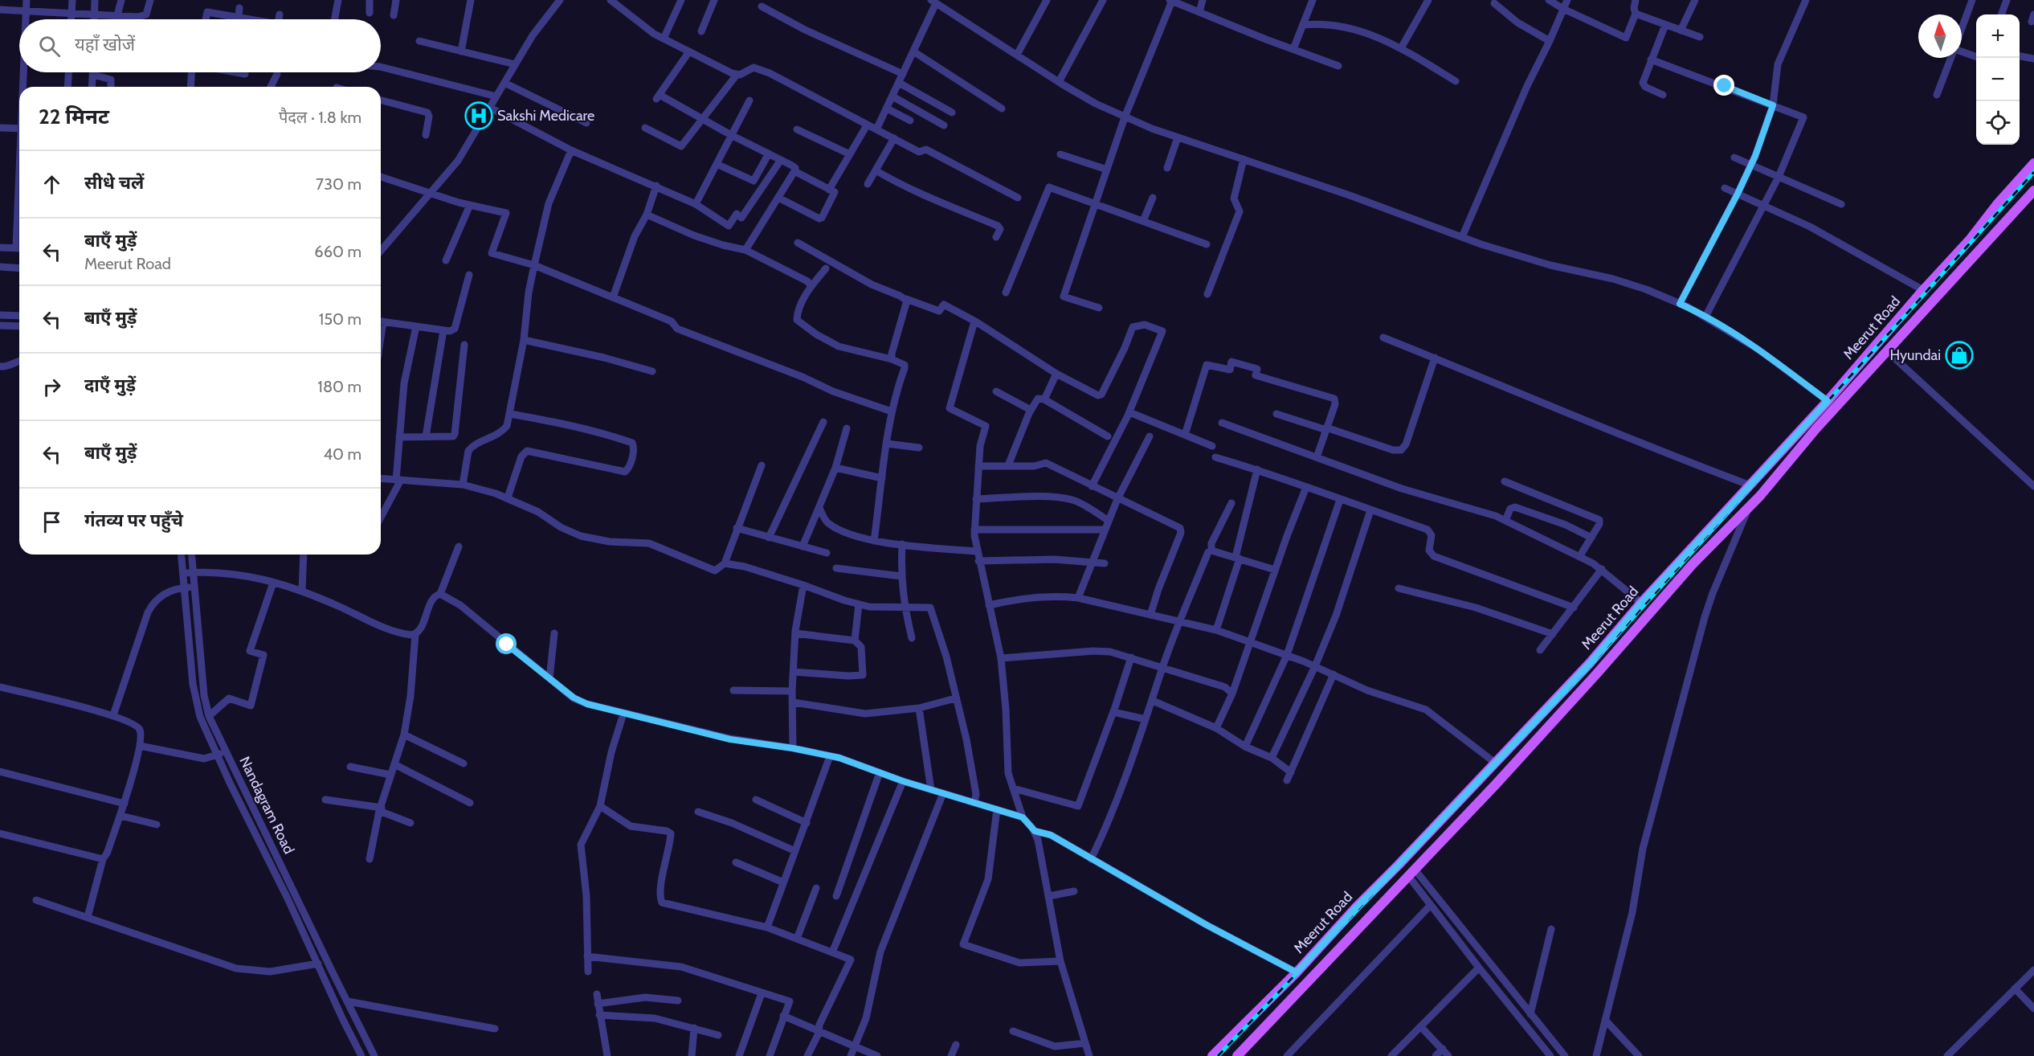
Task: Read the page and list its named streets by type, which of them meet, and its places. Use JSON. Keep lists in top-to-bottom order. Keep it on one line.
{"streets":{"main road":["Meerut Road"],"street":["Nandagram Road"]},"places":{"hospital":["Sakshi Medicare"],"shop":["Hyundai"]},"north":"top","page":{"map_buttons":["+","−"],"search":"यहाँ खोजें","heading":["22 मिनट","पैदल · 1.8 km"],"list":[["सीधे चलें","730 m"],["बाएँ मुड़ें","Meerut Road","660 m"],["बाएँ मुड़ें","150 m"],["दाएँ मुड़ें","180 m"],["बाएँ मुड़ें","40 m"],"गंतव्य पर पहुँचे"]}}
